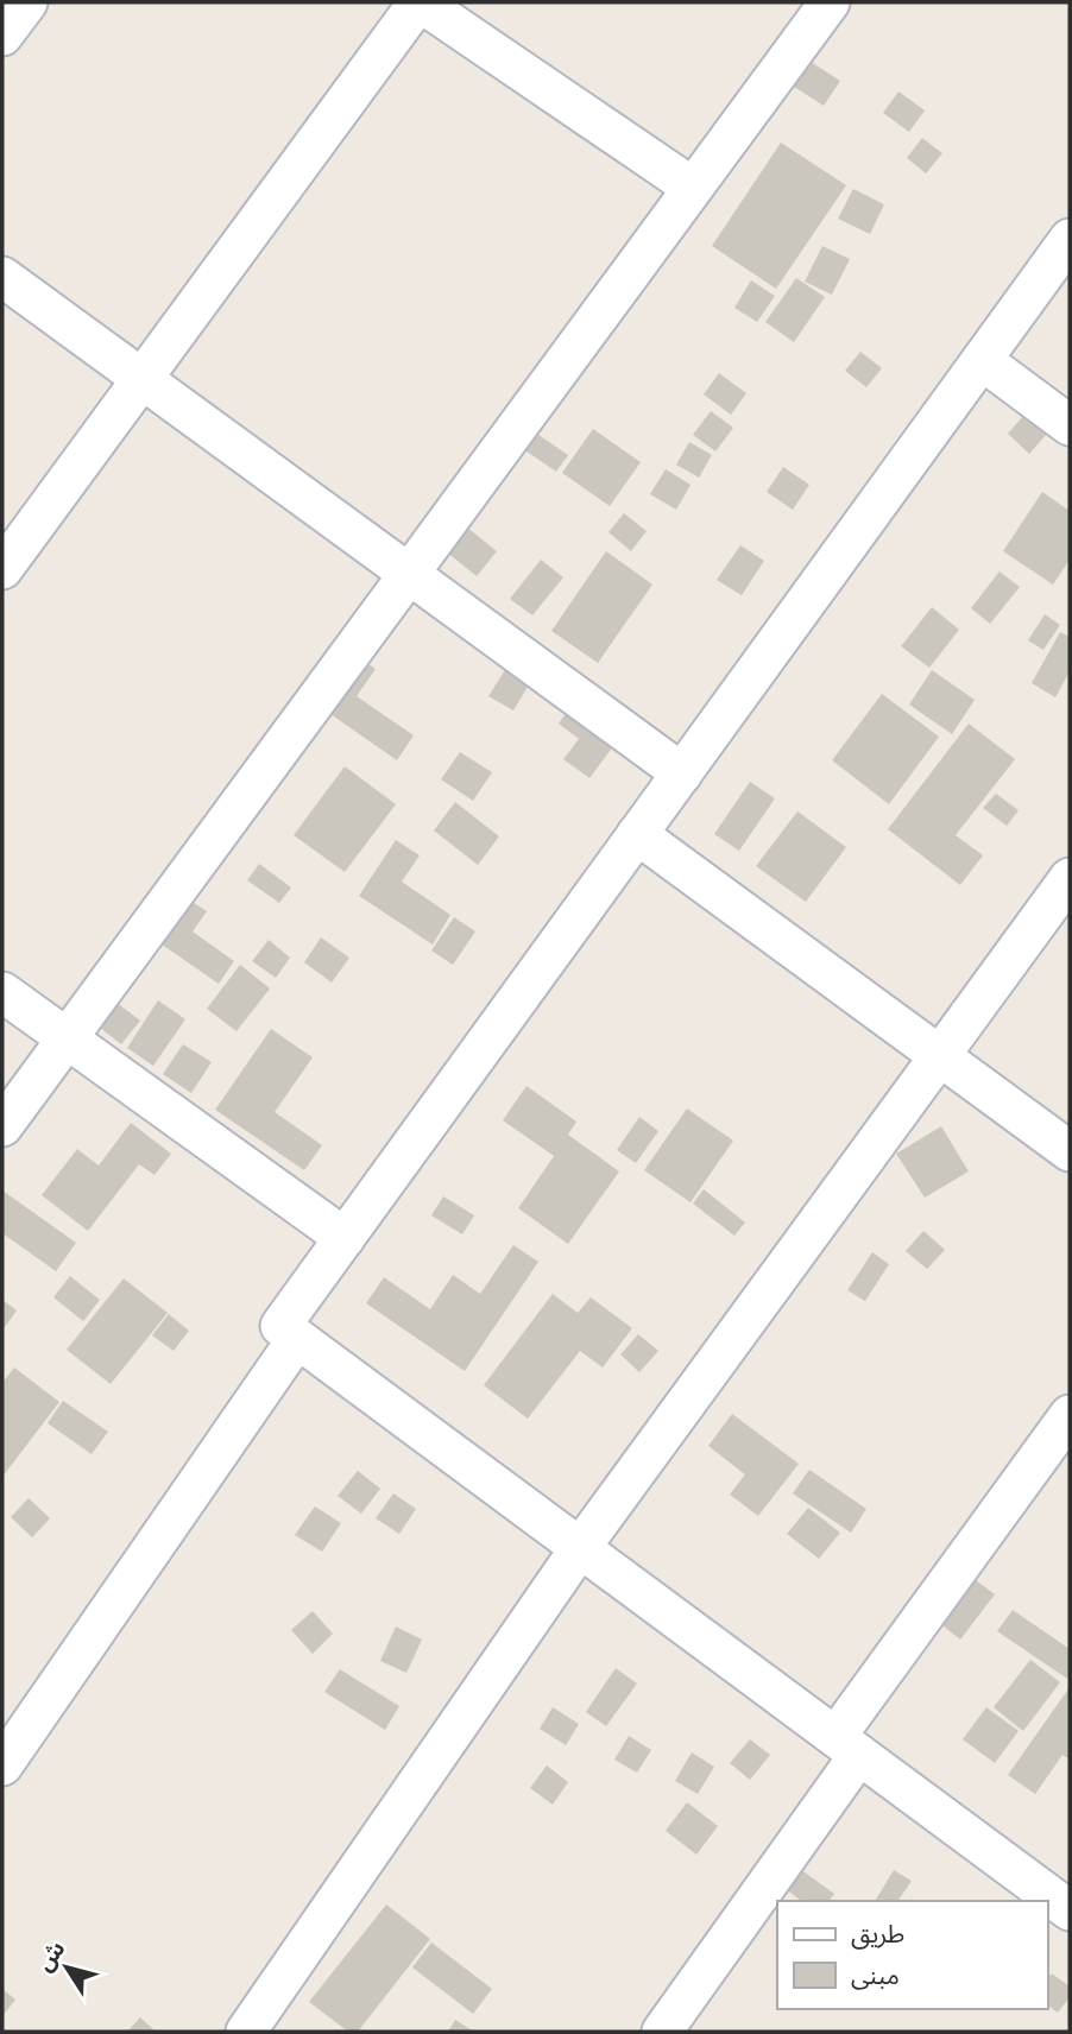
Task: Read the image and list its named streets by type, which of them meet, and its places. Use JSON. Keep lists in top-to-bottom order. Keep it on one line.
{"legend":["طريق","مبنى"],"north":"top left"}
